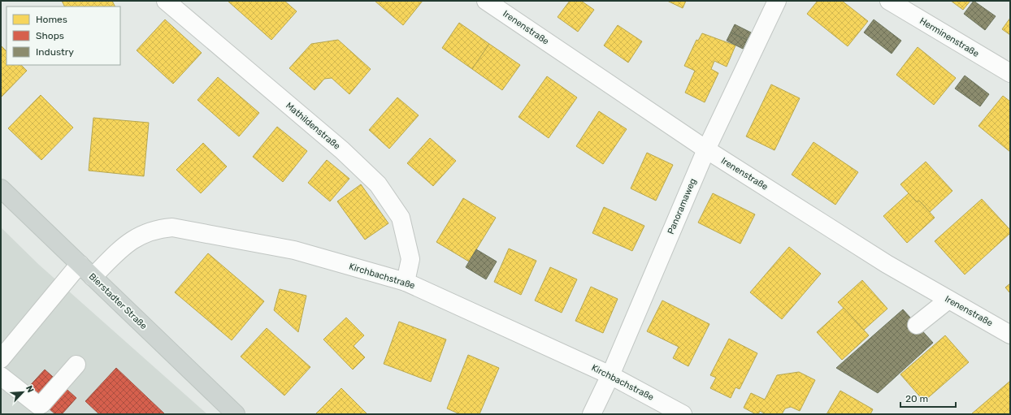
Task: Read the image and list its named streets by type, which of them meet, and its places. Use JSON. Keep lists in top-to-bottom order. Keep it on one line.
{"streets":{"main road":["Bierstadter Straße"],"street":["Irenenstraße","Herminenstraße","Mathildenstraße","Panoramaweg","Kirchbachstraße"]},"crossings":[["Irenenstraße","Panoramaweg"],["Mathildenstraße","Kirchbachstraße"],["Panoramaweg","Kirchbachstraße"],["Kirchbachstraße","Bierstadter Straße"]],"legend":["Homes","Shops","Industry"],"scale_bar":"20 m","north":"top right"}
